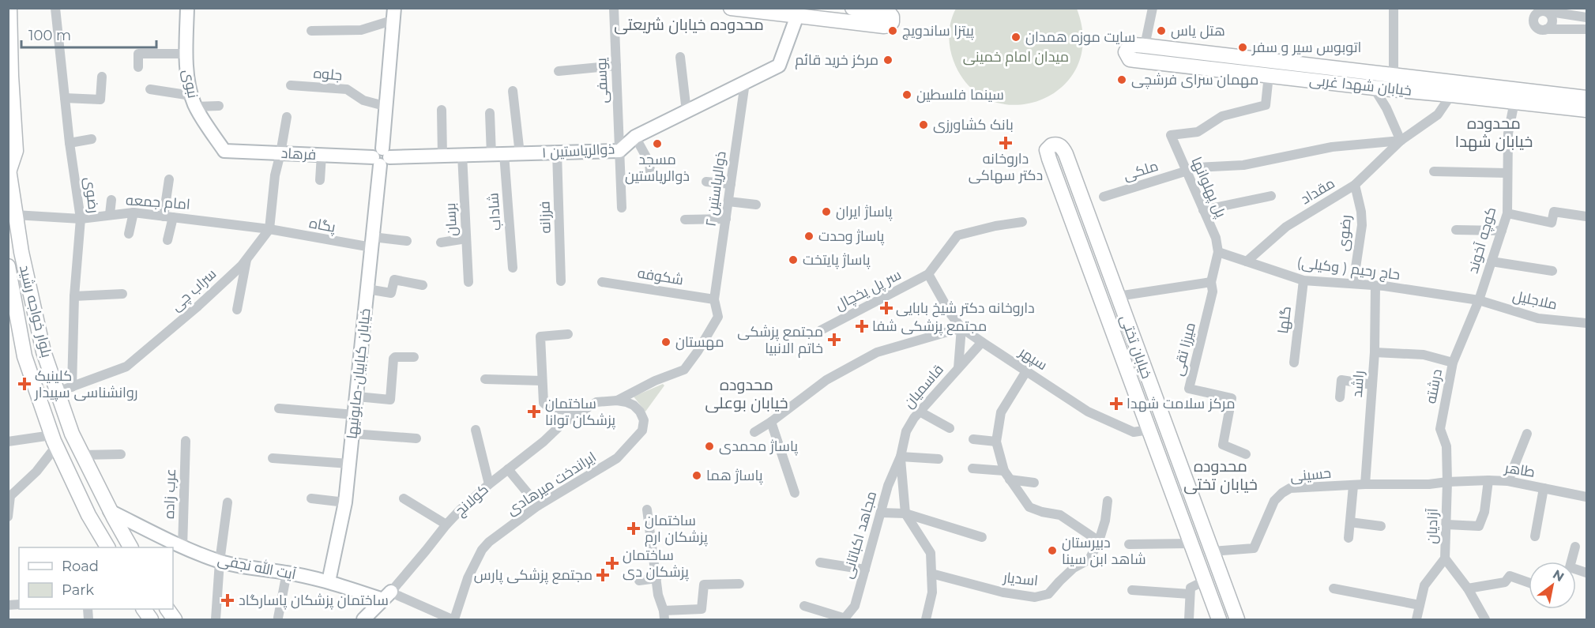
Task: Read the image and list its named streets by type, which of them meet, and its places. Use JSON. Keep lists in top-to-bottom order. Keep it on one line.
{"streets":{"main road":["خیابان شهدا غربی","بلوار خواجه رشید","خیابان تختی"],"street":["جلوه","یوسفی","نبوی","ذوالریاستین ۱","فرهاد","ملکی","پل پهلوانها","ذوالریاستین ۲","مقداد","رضوی","امام جمعه","شاداب","فرزانه","برسان","پگاه","کوچه آخوند","حاج رحیم ( وکیلی)","شکوفه","سراب چی","سر پل یخچال","ملاجلیل","گلها","میرزا تقی","سپهر","خیابان کبابیان-صابونیها","راشد","قاسمیان","درشته","طاهر","حسینی","ایراندخت میرهادی","عرب زاده","کولانج","آزادیان","مجاهد اکباتانی","آیت الله نجفی","اسدیار"]},"crossings":[["جلوه","خیابان کبابیان-صابونیها"],["یوسفی","ذوالریاستین ۱"],["نبوی","فرهاد"],["خیابان شهدا غربی","پل پهلوانها"],["خیابان شهدا غربی","مقداد"],["خیابان شهدا غربی","کوچه آخوند"],["ذوالریاستین ۱","فرهاد"],["ذوالریاستین ۱","ذوالریاستین ۲"],["ذوالریاستین ۱","شاداب"],["ذوالریاستین ۱","فرزانه"],["ذوالریاستین ۱","برسان"],["ذوالریاستین ۱","خیابان کبابیان-صابونیها"],["فرهاد","خیابان کبابیان-صابونیها"],["ملکی","پل پهلوانها"],["ملکی","مقداد"],["پل پهلوانها","حاج رحیم ( وکیلی)"],["ذوالریاستین ۲","شکوفه"],["مقداد","رضوی"],["مقداد","حاج رحیم ( وکیلی)"],["رضوی","امام جمعه"],["رضوی","حاج رحیم ( وکیلی)"],["رضوی","سراب چی"],["امام جمعه","پگاه"],["امام جمعه","سراب چی"],["امام جمعه","بلوار خواجه رشید"],["پگاه","سراب چی"],["پگاه","خیابان کبابیان-صابونیها"],["کوچه آخوند","حاج رحیم ( وکیلی)"],["کوچه آخوند","ملاجلیل"],["کوچه آخوند","درشته"],["حاج رحیم ( وکیلی)","ملاجلیل"],["حاج رحیم ( وکیلی)","گلها"],["حاج رحیم ( وکیلی)","راشد"],["حاج رحیم ( وکیلی)","درشته"],["سراب چی","بلوار خواجه رشید"],["سر پل یخچال","سپهر"],["ملاجلیل","درشته"],["بلوار خواجه رشید","آیت الله نجفی"],["خیابان تختی","سپهر"],["خیابان تختی","حسینی"],["سپهر","قاسمیان"],["خیابان کبابیان-صابونیها","آیت الله نجفی"],["راشد","حسینی"],["قاسمیان","مجاهد اکباتانی"],["درشته","طاهر"],["درشته","حسینی"],["درشته","آزادیان"],["طاهر","حسینی"],["طاهر","آزادیان"],["حسینی","آزادیان"],["ایراندخت میرهادی","کولانج"],["عرب زاده","آیت الله نجفی"],["کولانج","آیت الله نجفی"]],"districts":["محدوده خیابان شریعتی","محدوده خیابان شهدا","محدوده خیابان بوعلی","محدوده خیابان تختی"],"parks":["میدان امام خمینی"],"places":{"other":["پیتزا ساندویچ","هتل یاس","سایت موزه همدان","اتوبوس سیر و سفر","مرکز خرید قائم","مهمان سرای فرشچی","سینما فلسطین","بانک کشاورزی","مسجد ذوالریاستین","پاساژ ایران","پاساژ وحدت","پاساژ پایتخت","مهستان","پاساژ محمدی","پاساژ هما","دبیرستان شاهد ابن سینا"],"health":["داروخانه دکتر سهاکی","داروخانه دکتر شیخ بابایی","مجتمع پزشکی شفا","مجتمع پزشکی خاتم الانبیا","کلینیک روانشناسی سپیدار","مرکز سلامت شهدا","ساختمان پزشکان توانا","ساختمان پزشکان ارم","ساختمان پزشکان دی","مجتمع پزشکی پارس","ساختمان پزشکان پاسارگاد"]},"legend":["Road","Park"],"scale_bar":"100 m","north":"top right"}
